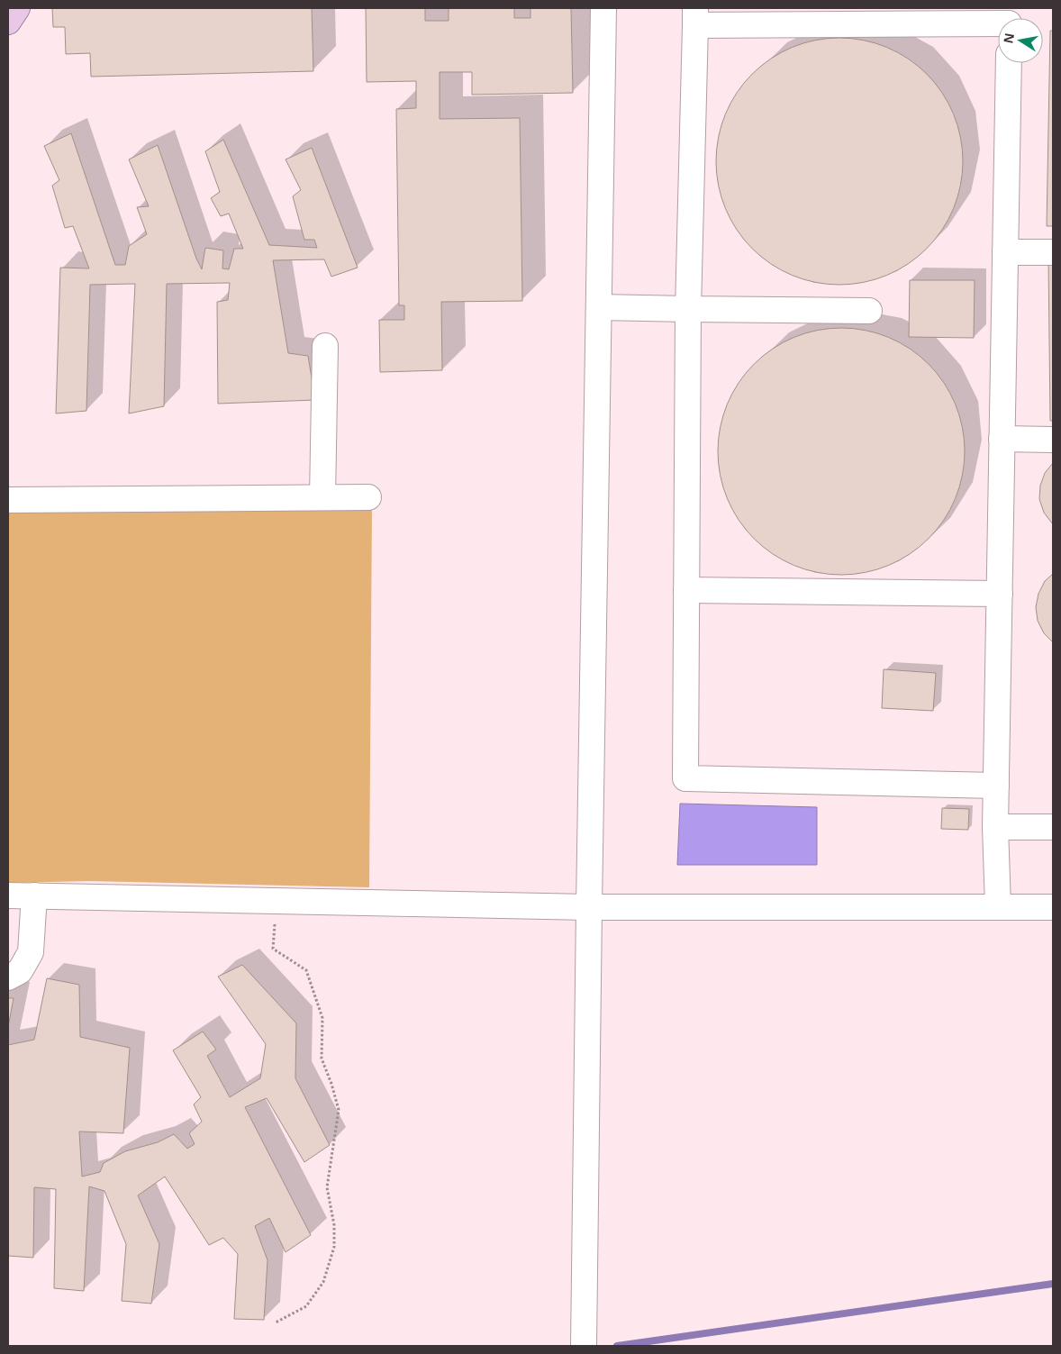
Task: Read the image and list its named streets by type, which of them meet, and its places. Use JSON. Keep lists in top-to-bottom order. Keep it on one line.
{"north":"left"}
